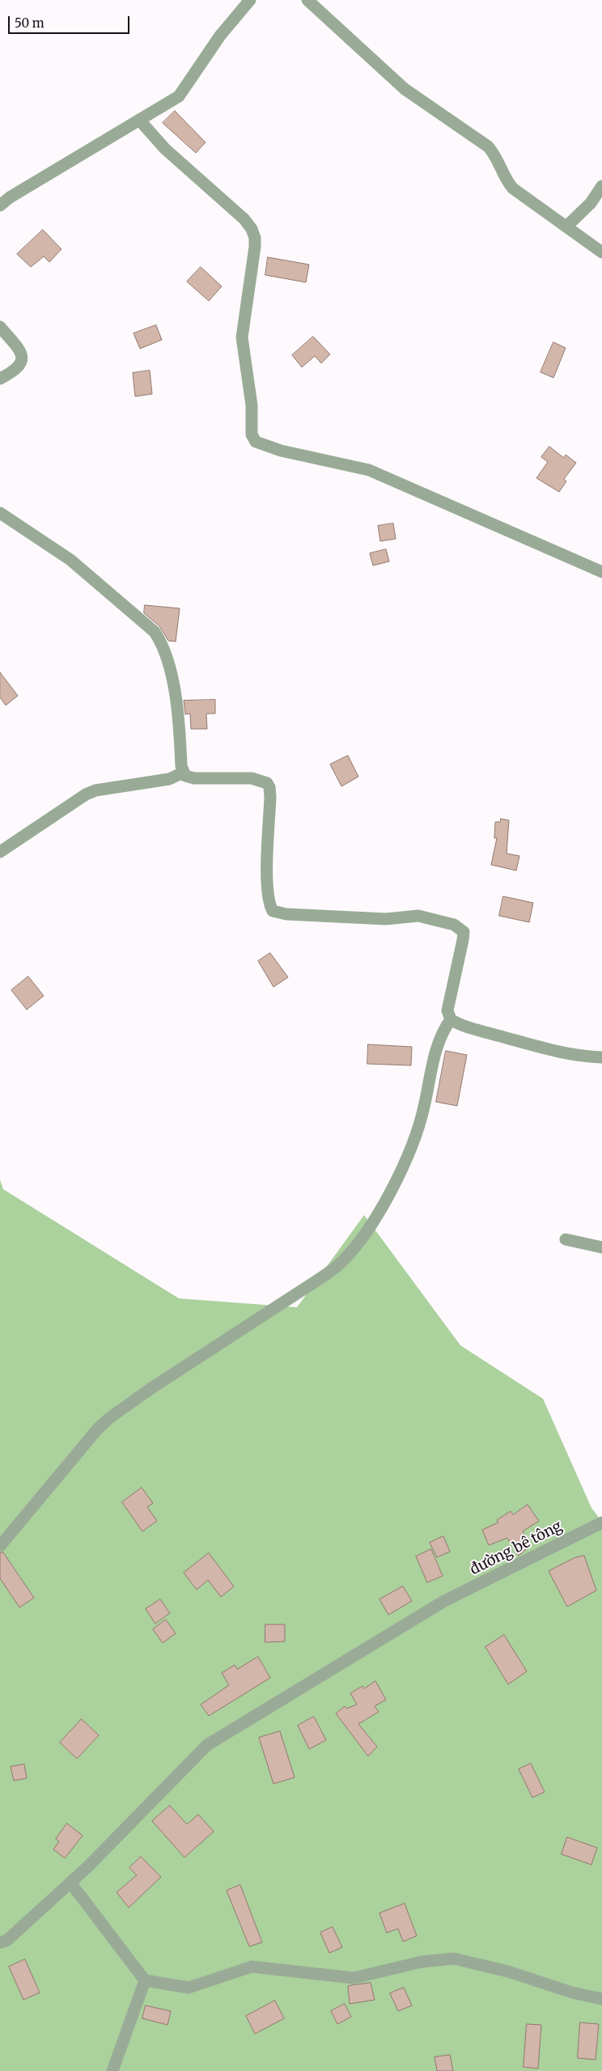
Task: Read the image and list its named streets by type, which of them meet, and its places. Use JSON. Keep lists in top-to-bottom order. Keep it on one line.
{"streets":{"street":["đường bê tông"]},"scale_bar":"50 m"}
